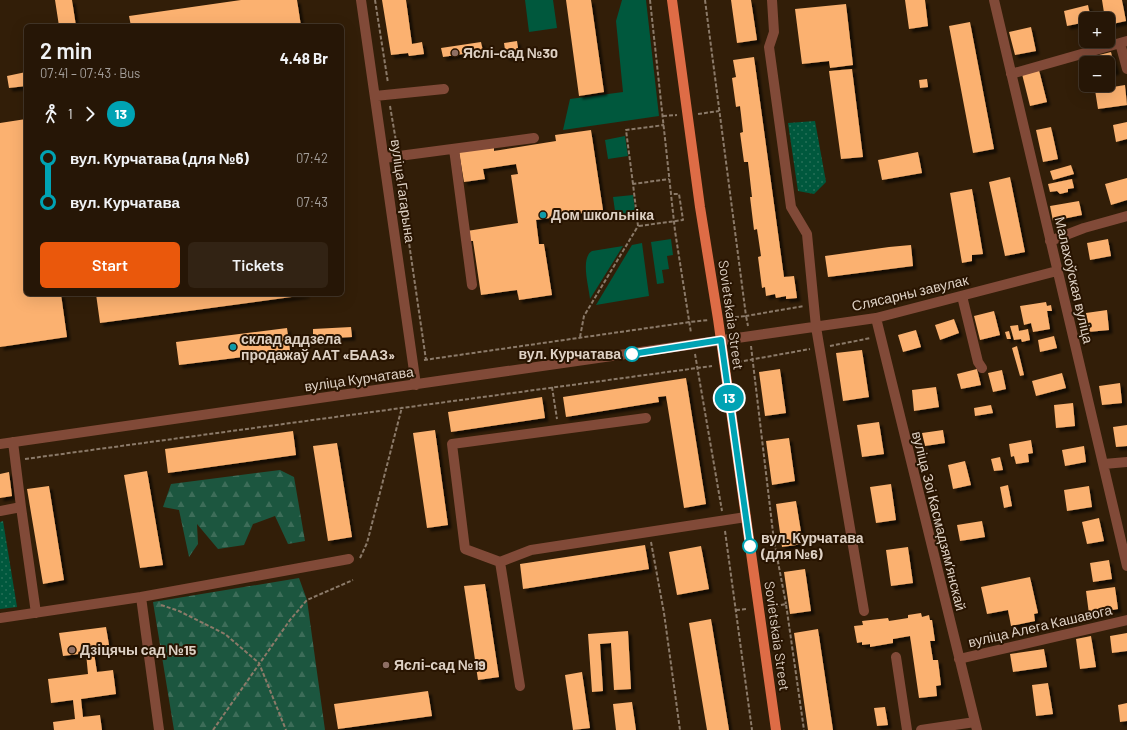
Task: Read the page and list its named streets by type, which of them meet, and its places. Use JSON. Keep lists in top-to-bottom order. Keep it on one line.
{"streets":{"main road":["Sovietskaia Street"],"street":["вуліца Гагарына","Малахоўская вуліца","Слясарны завулак","вуліца Курчатава","вуліца Зоі Касмадзямʼянскай","вуліца Алега Кашавога"]},"crossings":[["вуліца Гагарына","вуліца Курчатава"],["Малахоўская вуліца","Слясарны завулак"],["Слясарны завулак","Sovietskaia Street"],["Слясарны завулак","вуліца Курчатава"],["Слясарны завулак","вуліца Зоі Касмадзямʼянскай"],["Sovietskaia Street","вуліца Курчатава"],["вуліца Зоі Касмадзямʼянскай","вуліца Алега Кашавога"]],"places":["Яслі-сад №30","Дом школьніка","склад аддзела продажаў ААТ «БААЗ»","вул. Курчатава","вул. Курчатава (для №6)","Дзіцячы сад №15","Яслі-сад №19"],"lines":["bus line 13"],"page":{"on_map":"13","map_buttons":["+","−"],"heading":["2 min","07:41 – 07:43 · Bus","4.48 Br"],"legs":["1","13"],"list":[{"name":"вул. Курчатава (для №6)","value":"07:42"},{"name":"вул. Курчатава","value":"07:43"}],"buttons":["Start","Tickets"]}}
